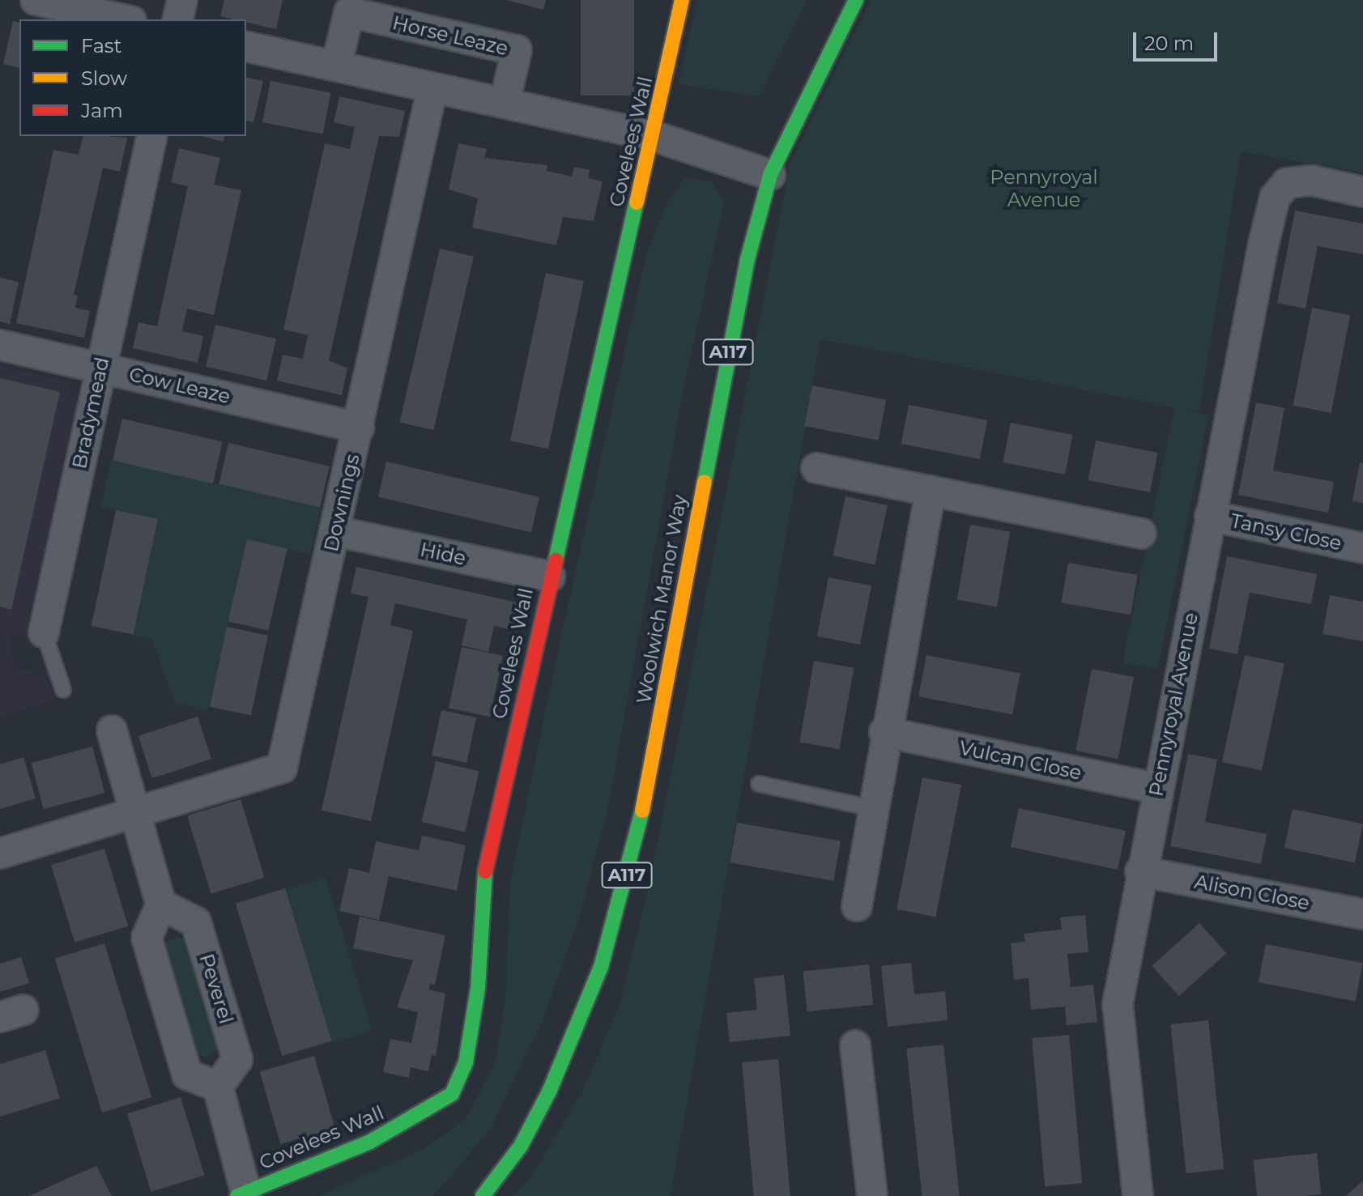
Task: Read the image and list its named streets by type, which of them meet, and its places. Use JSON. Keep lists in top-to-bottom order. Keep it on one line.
{"streets":{"street":["Horse Leaze","Covelees Wall","A117","Cow Leaze","Bradymead","Downings","Tansy Close","Hide","Woolwich Manor Way","Pennyroyal Avenue","Vulcan Close","Alison Close","Peverel"]},"crossings":[["Covelees Wall","Hide"],["Cow Leaze","Bradymead"],["Cow Leaze","Downings"],["Downings","Hide"],["Tansy Close","Pennyroyal Avenue"],["Pennyroyal Avenue","Vulcan Close"],["Pennyroyal Avenue","Alison Close"]],"parks":["Pennyroyal Avenue"],"legend":["Fast","Slow","Jam"],"scale_bar":"20 m"}
